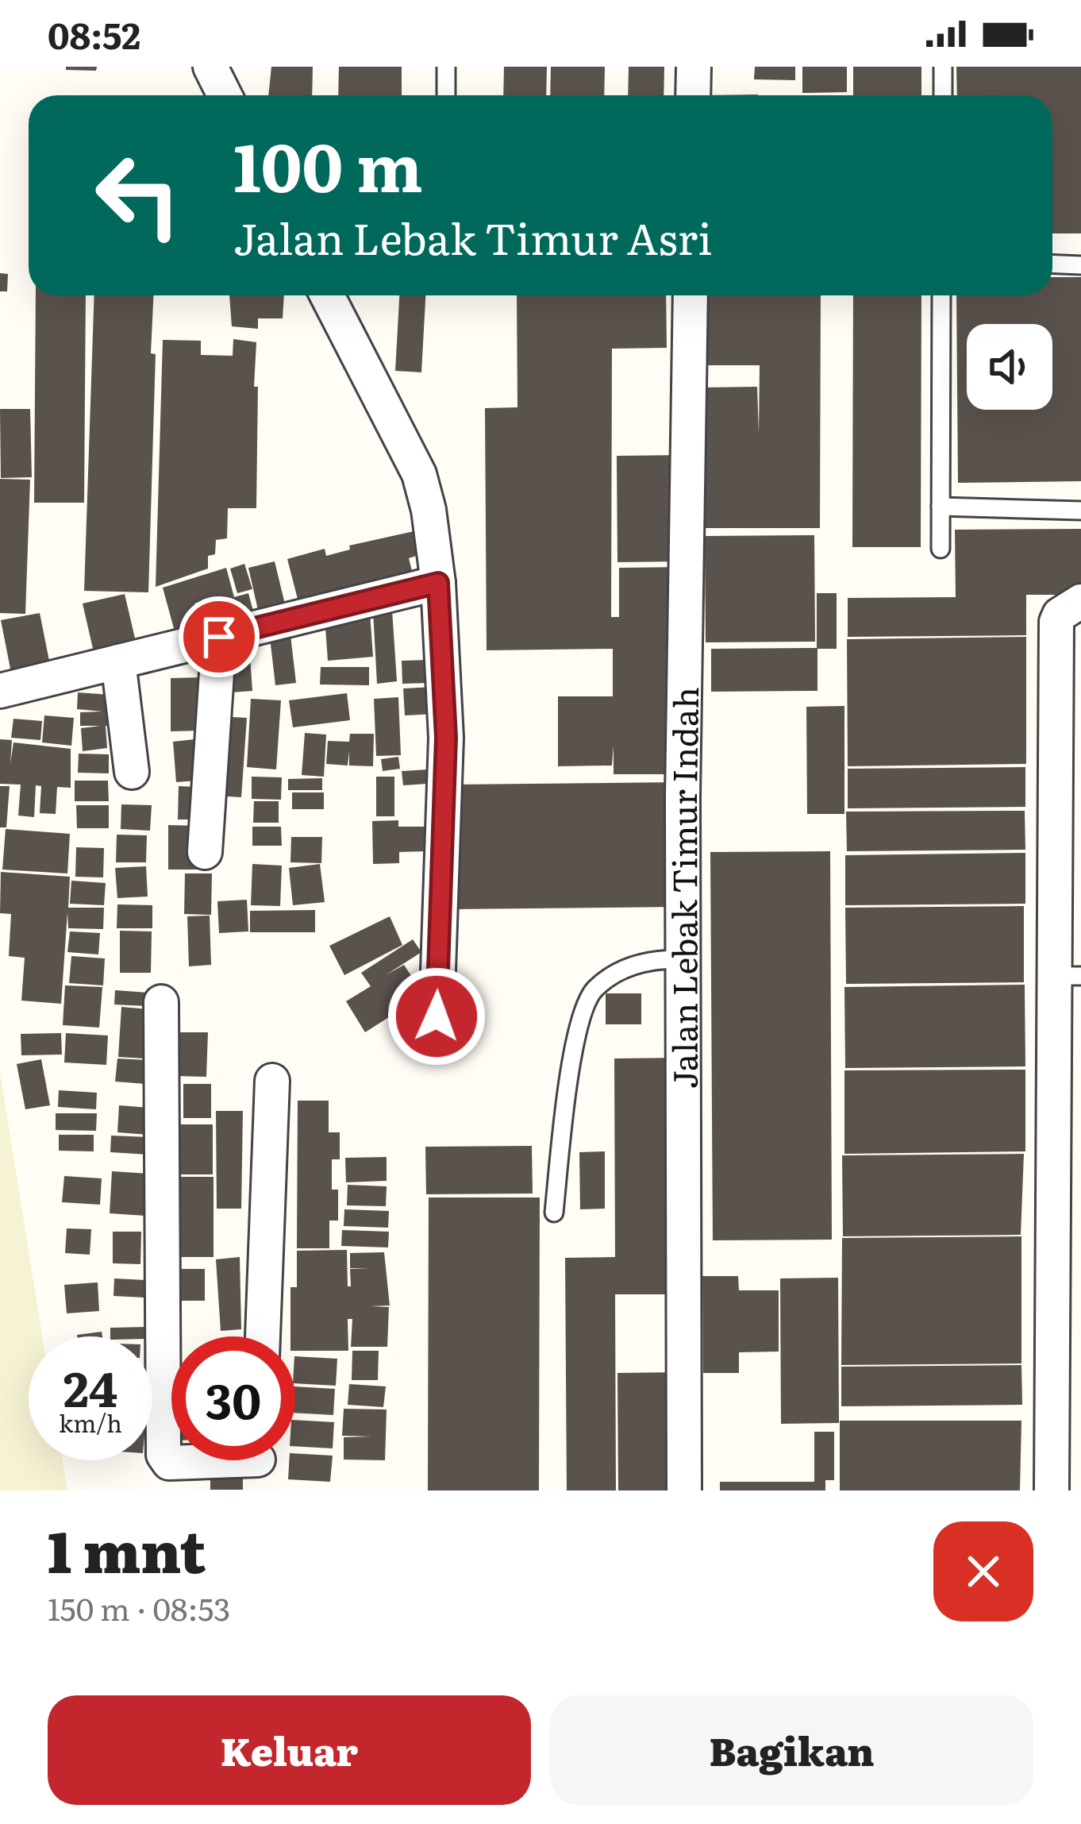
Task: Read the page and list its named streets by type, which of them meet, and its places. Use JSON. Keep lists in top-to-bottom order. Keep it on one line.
{"streets":{"street":["Jalan Lebak Timur Indah"]},"page":{"status":"08:52","turn":["100 m","Jalan Lebak Timur Asri"],"speed":"24 km/h","limit":"30","heading":["1 mnt","150 m · 08:53"],"buttons":["Keluar","Bagikan"]}}
